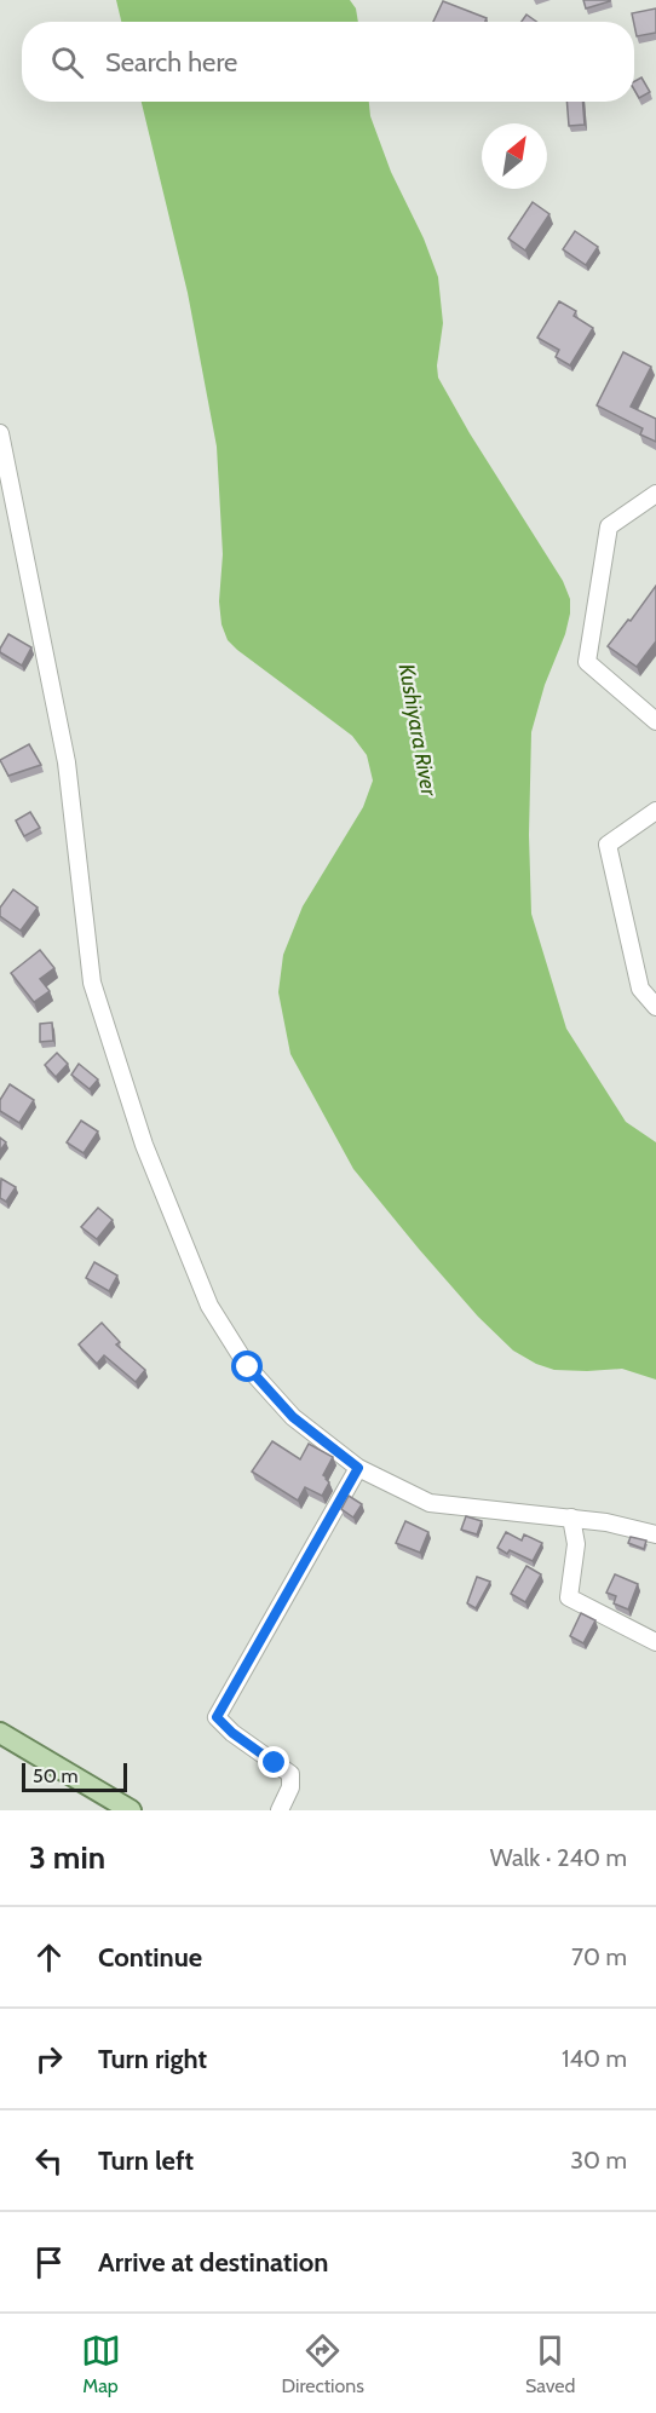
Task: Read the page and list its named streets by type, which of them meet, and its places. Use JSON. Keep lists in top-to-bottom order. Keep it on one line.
{"water":["Kushiyara River"],"scale_bar":"50 m","north":"top right","page":{"search":"Search here","scale":"50 m","heading":["3 min","Walk · 240 m"],"list":[["Continue","70 m"],["Turn right","140 m"],["Turn left","30 m"],"Arrive at destination"],"nav":["Map","Directions","Saved"]}}
